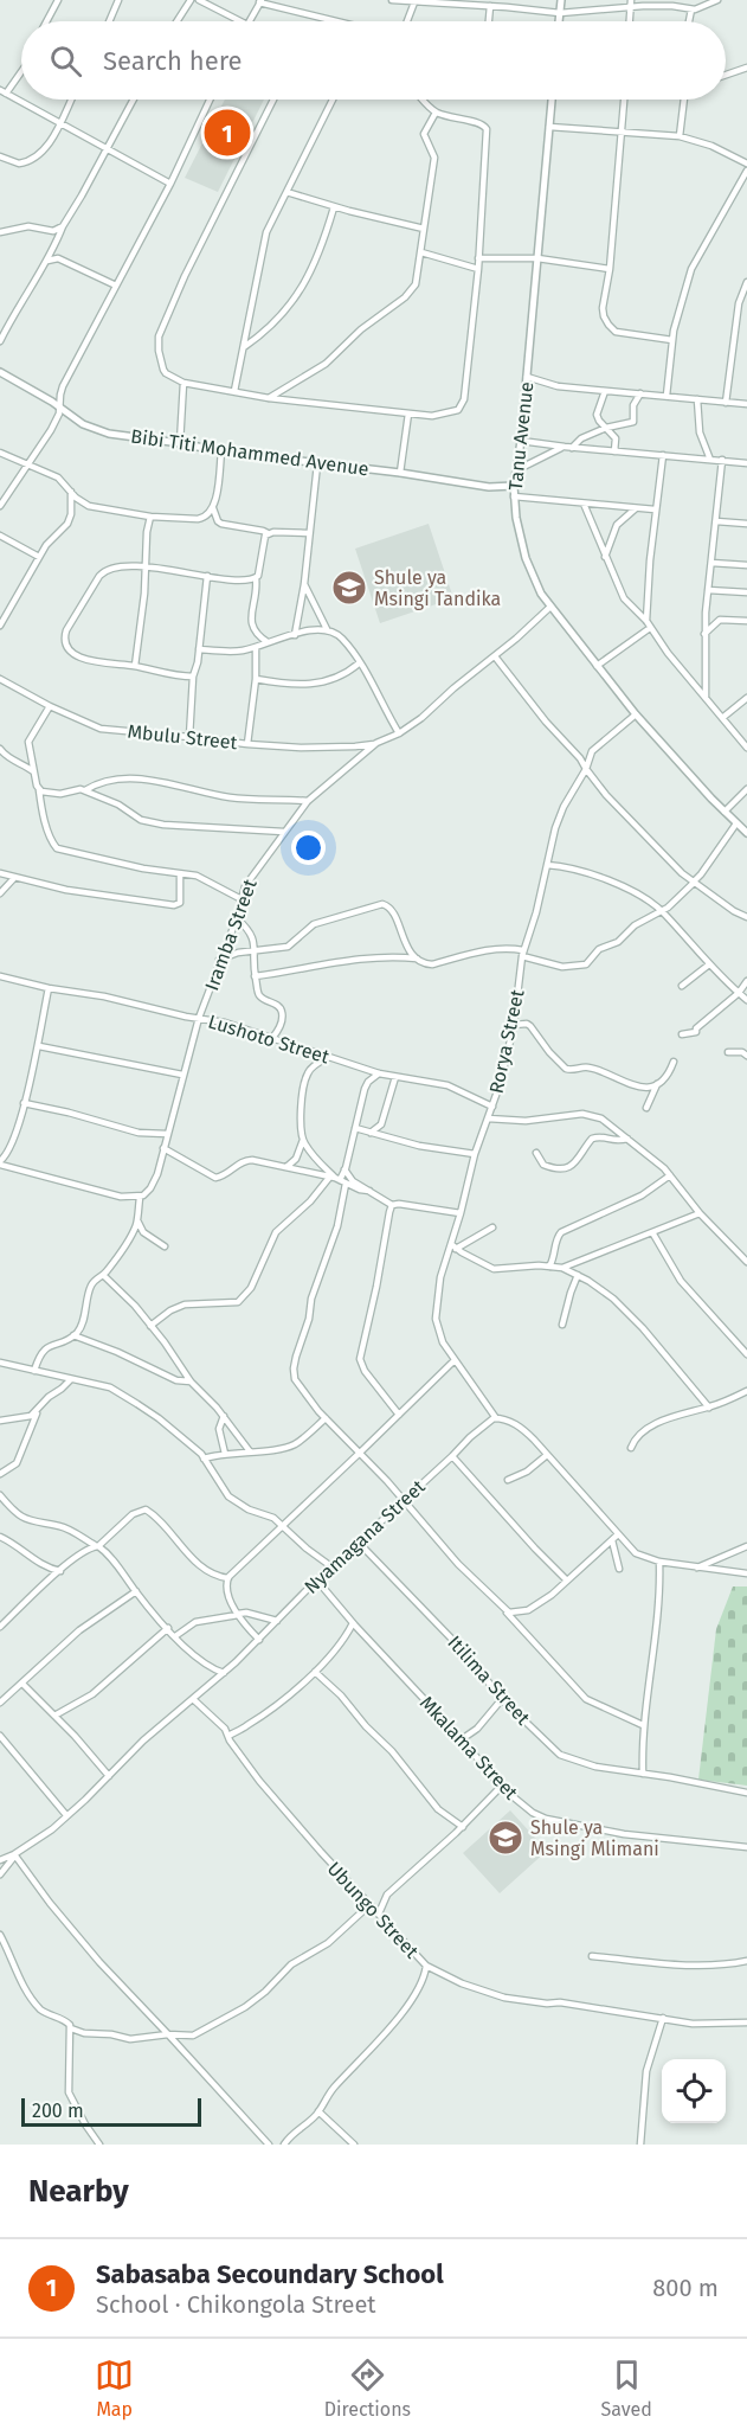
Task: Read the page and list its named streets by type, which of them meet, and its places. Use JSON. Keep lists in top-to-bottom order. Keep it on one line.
{"streets":{"street":["Tanu Avenue","Bibi Titi Mohammed Avenue","Mbulu Street","Iramba Street","Lushoto Street","Rorya Street","Nyamagana Street","Itilima Street","Mkalama Street","Ubungo Street"]},"crossings":[["Tanu Avenue","Bibi Titi Mohammed Avenue"],["Tanu Avenue","Iramba Street"],["Tanu Avenue","Rorya Street"],["Mbulu Street","Iramba Street"],["Iramba Street","Lushoto Street"],["Lushoto Street","Rorya Street"],["Rorya Street","Nyamagana Street"],["Nyamagana Street","Itilima Street"],["Nyamagana Street","Mkalama Street"],["Nyamagana Street","Ubungo Street"]],"places":{"school or university":["Shule ya Msingi Tandika","Shule ya Msingi Mlimani"]},"scale_bar":"200 m","page":{"search":"Search here","pins":"1","scale":"200 m","heading":"Nearby","list":[{"mark":"1","name":"Sabasaba Secoundary School","note":"School · Chikongola Street","value":"800 m"}],"nav":["Map","Directions","Saved"]}}
